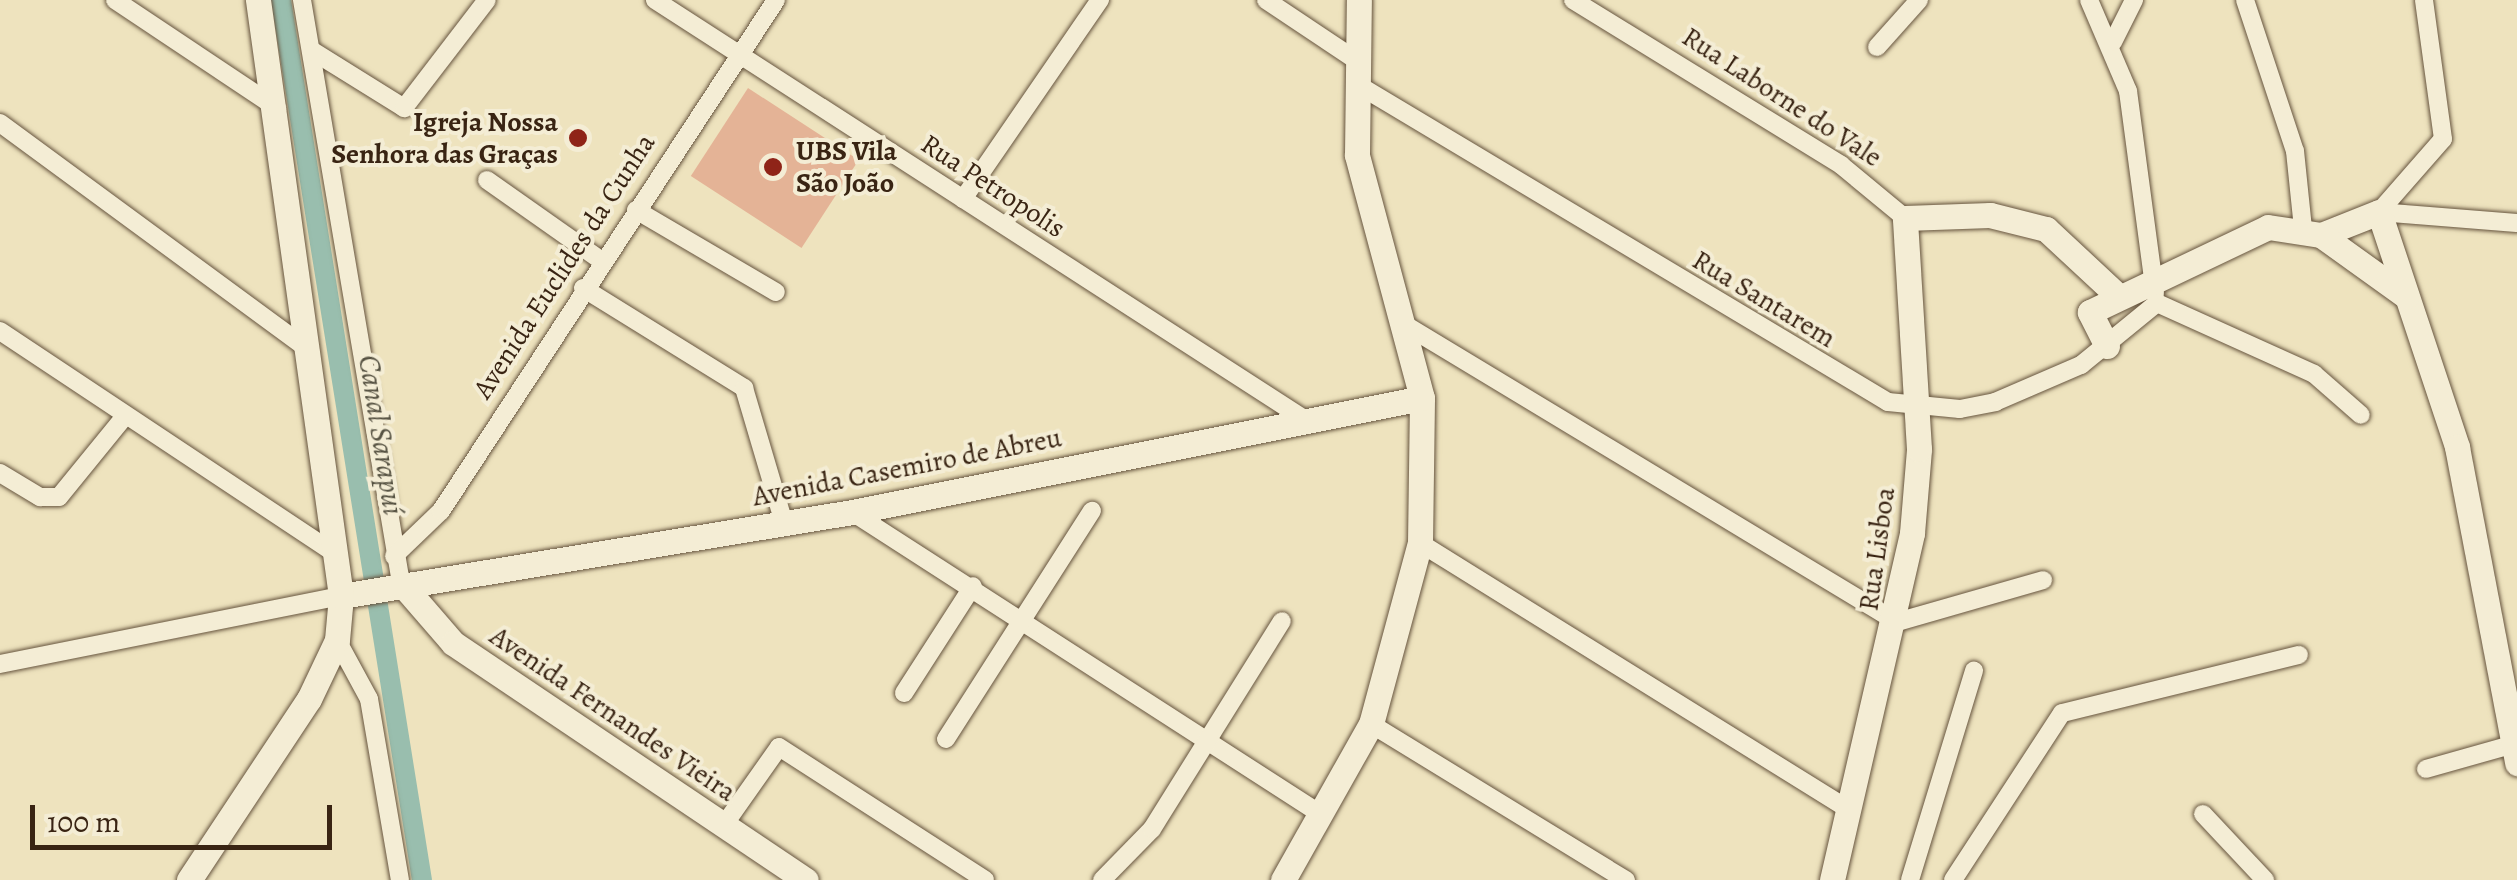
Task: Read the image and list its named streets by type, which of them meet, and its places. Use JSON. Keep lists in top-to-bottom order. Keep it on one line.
{"streets":{"main road":["Avenida Casemiro de Abreu","Rua Lisboa","Avenida Fernandes Vieira"],"street":["Rua Laborne do Vale","Rua Petropolis","Avenida Euclides da Cunha","Rua Santarem"]},"crossings":[["Rua Laborne do Vale","Rua Lisboa"],["Rua Petropolis","Avenida Euclides da Cunha"],["Rua Petropolis","Avenida Casemiro de Abreu"],["Rua Santarem","Rua Lisboa"],["Avenida Casemiro de Abreu","Avenida Fernandes Vieira"]],"water":["Canal Sarapuí"],"places":["Igreja Nossa Senhora das Graças","UBS Vila São João"],"scale_bar":"100 m"}
